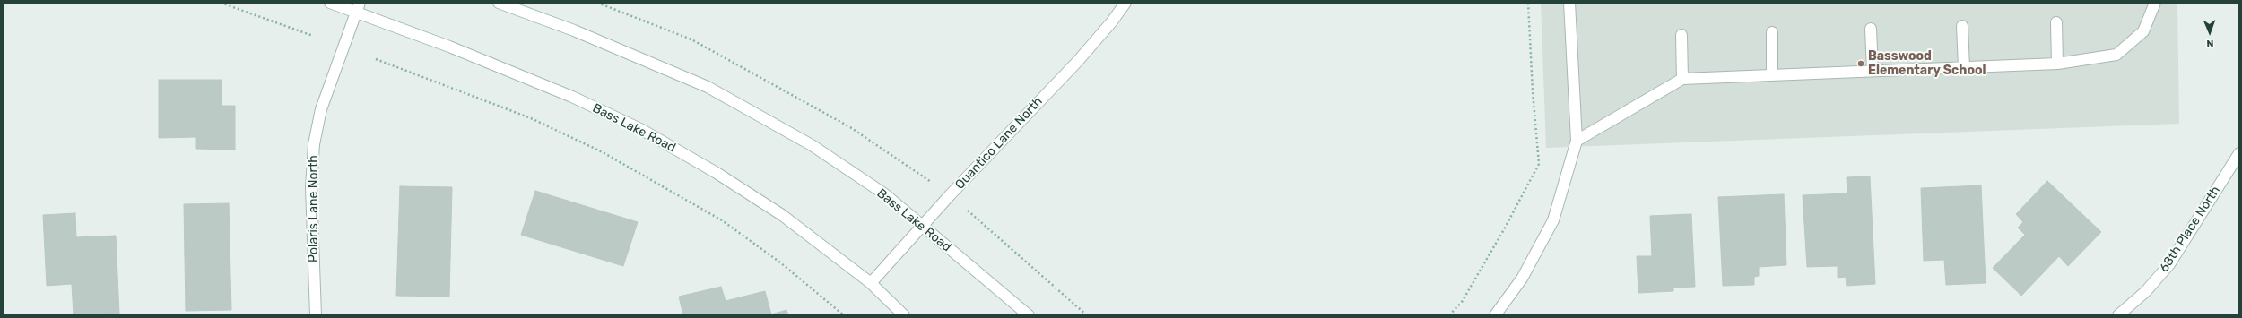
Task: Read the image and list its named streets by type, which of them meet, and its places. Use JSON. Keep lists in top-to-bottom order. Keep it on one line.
{"streets":{"main road":["Bass Lake Road","Quantico Lane North","Polaris Lane North","68th Place North"]},"crossings":[["Bass Lake Road","Quantico Lane North"],["Bass Lake Road","Polaris Lane North"]],"places":["Basswood Elementary School"],"north":"bottom"}
